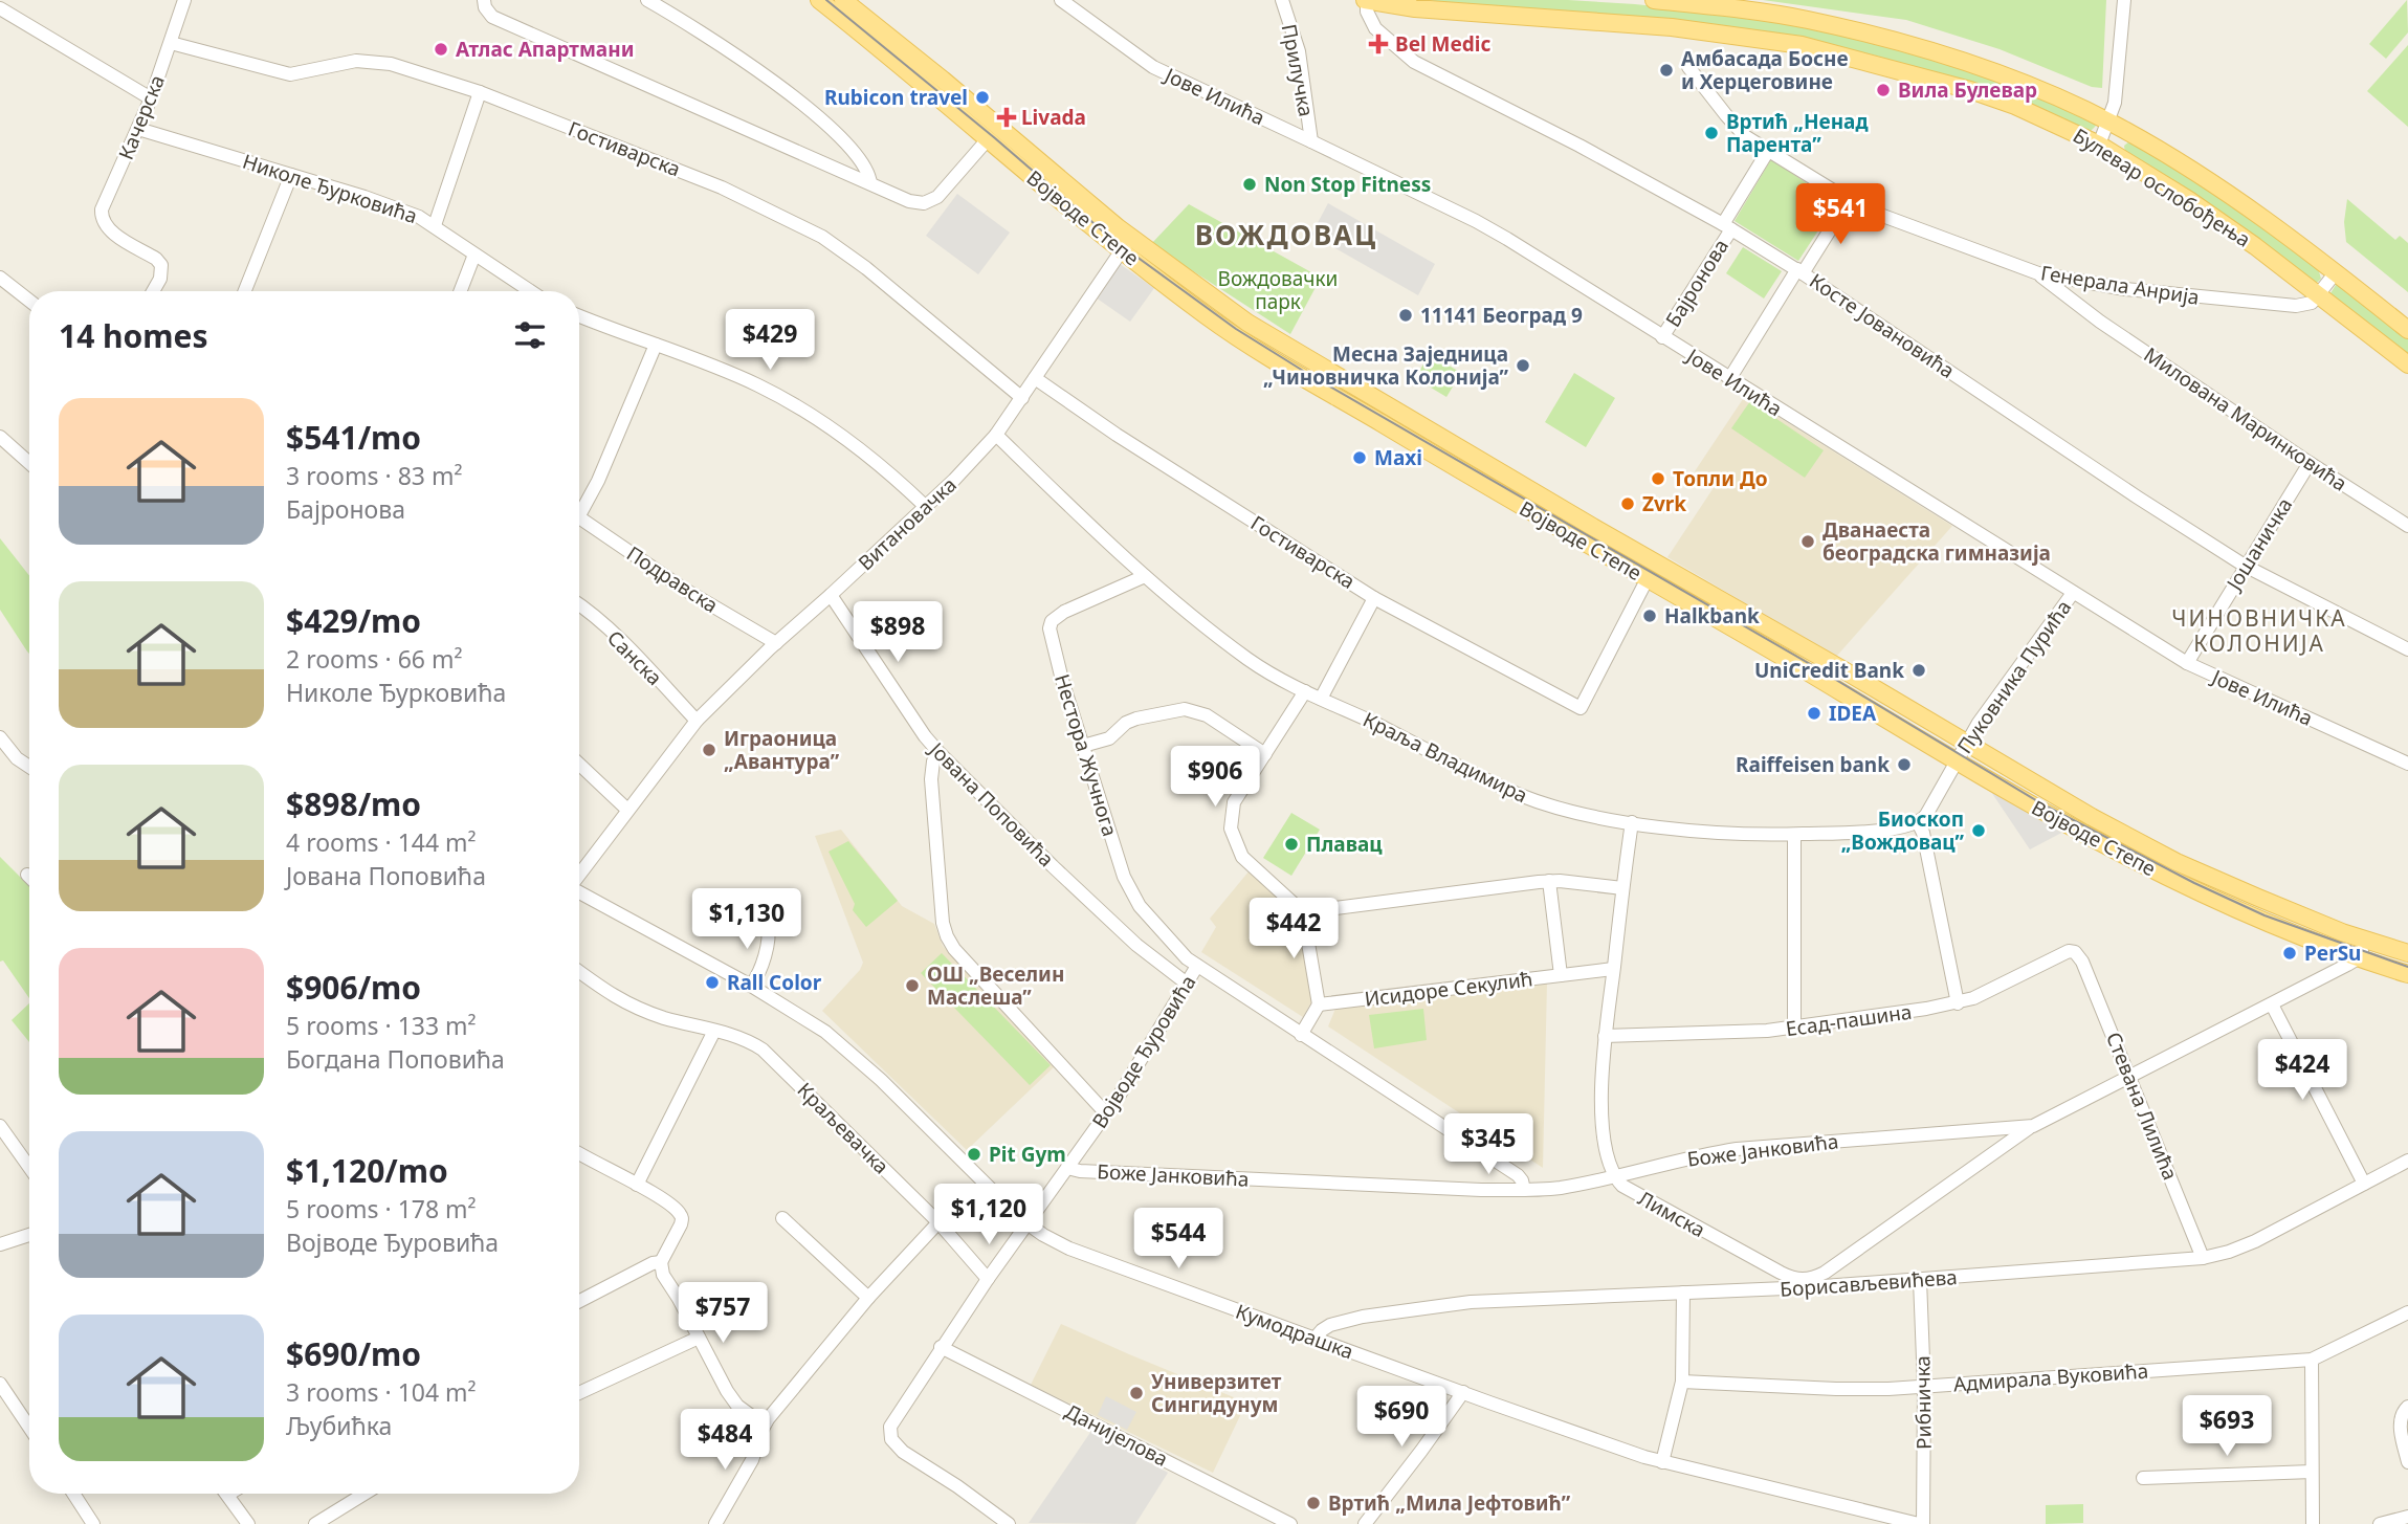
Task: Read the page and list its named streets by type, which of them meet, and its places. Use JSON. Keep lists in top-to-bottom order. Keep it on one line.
{"streets":{"main road":["Булевар ослобођења","Војводе Степе"],"street":["Прилучка","Јове Илића","Качерска","Гостиварска","Николе Ђурковића","Бајронова","Генерала Анрија","Косте Јовановића","Милована Маринковића","Витановачка","Јошаничка","Подравска","Санска","Пуковника Пурића","Нестора Жучнога","Краља Владимира","Јована Поповића","Исидоре Секулић","Есад-пашина","Војводе Ђуровића","Стевана Лилића","Краљевачка","Боже Јанковића","Лимска","Борисављевићева","Кумодрашка","Адмирала Вуковића","Рибничка","Данијелова"]},"crossings":[["Прилучка","Јове Илића"],["Јове Илића","Бајронова"],["Јове Илића","Јошаничка"],["Јове Илића","Пуковника Пурића"],["Качерска","Гостиварска"],["Качерска","Николе Ђурковића"],["Гостиварска","Војводе Степе"],["Гостиварска","Витановачка"],["Булевар ослобођења","Генерала Анрија"],["Булевар ослобођења","Косте Јовановића"],["Војводе Степе","Витановачка"],["Војводе Степе","Пуковника Пурића"],["Војводе Степе","Боже Јанковића"],["Бајронова","Генерала Анрија"],["Бајронова","Косте Јовановића"],["Генерала Анрија","Милована Маринковића"],["Косте Јовановића","Јошаничка"],["Милована Маринковића","Јошаничка"],["Витановачка","Подравска"],["Витановачка","Санска"],["Витановачка","Краља Владимира"],["Витановачка","Јована Поповића"],["Нестора Жучнога","Краља Владимира"],["Нестора Жучнога","Војводе Ђуровића"],["Јована Поповића","Војводе Ђуровића"],["Есад-пашина","Стевана Лилића"],["Војводе Ђуровића","Краљевачка"],["Војводе Ђуровића","Боже Јанковића"],["Војводе Ђуровића","Кумодрашка"],["Војводе Ђуровића","Данијелова"],["Стевана Лилића","Боже Јанковића"],["Стевана Лилића","Борисављевићева"],["Боже Јанковића","Лимска"],["Борисављевићева","Кумодрашка"],["Борисављевићева","Рибничка"],["Кумодрашка","Рибничка"],["Адмирала Вуковића","Рибничка"]],"districts":["ВОЖДОВАЦ","ЧИНОВНИЧКА КОЛОНИЈА"],"parks":["Вождовачки парк"],"places":{"health":["Bel Medic","Livada"],"other":["Атлас Апартмани","Амбасада Босне и Херцеговине","Вила Булевар","Rubicon travel","Вртић „Ненад Парента”","Non Stop Fitness","11141 Београд 9","Месна Заједница „Чиновничка Колонија”","Maxi","Топли До","Zvrk","Дванаеста београдска гимназија","Halkbank","UniCredit Bank","IDEA","Играоница „Авантура”","Raiffeisen bank","Биоскоп „Вождовац”","Плавац","PerSu","Rall Color","ОШ „Веселин Маслеша”","Pit Gym","Универзитет Сингидунум","Вртић „Мила Јефтовић”"]},"page":{"price":["$541","$429","$898","$906","$1,130","$442","$424","$345","$1,120","$544","$757","$690","$693","$484"],"heading":"14 homes","list":[{"name":"$541/mo","note":"3 rooms · 83 m² · Бајронова"},{"name":"$429/mo","note":"2 rooms · 66 m² · Николе Ђурковића"},{"name":"$898/mo","note":"4 rooms · 144 m² · Јована Поповића"},{"name":"$906/mo","note":"5 rooms · 133 m² · Богдана Поповића"},{"name":"$1,120/mo","note":"5 rooms · 178 m² · Војводе Ђуровића"},{"name":"$690/mo","note":"3 rooms · 104 m² · Љубићка"}]}}
